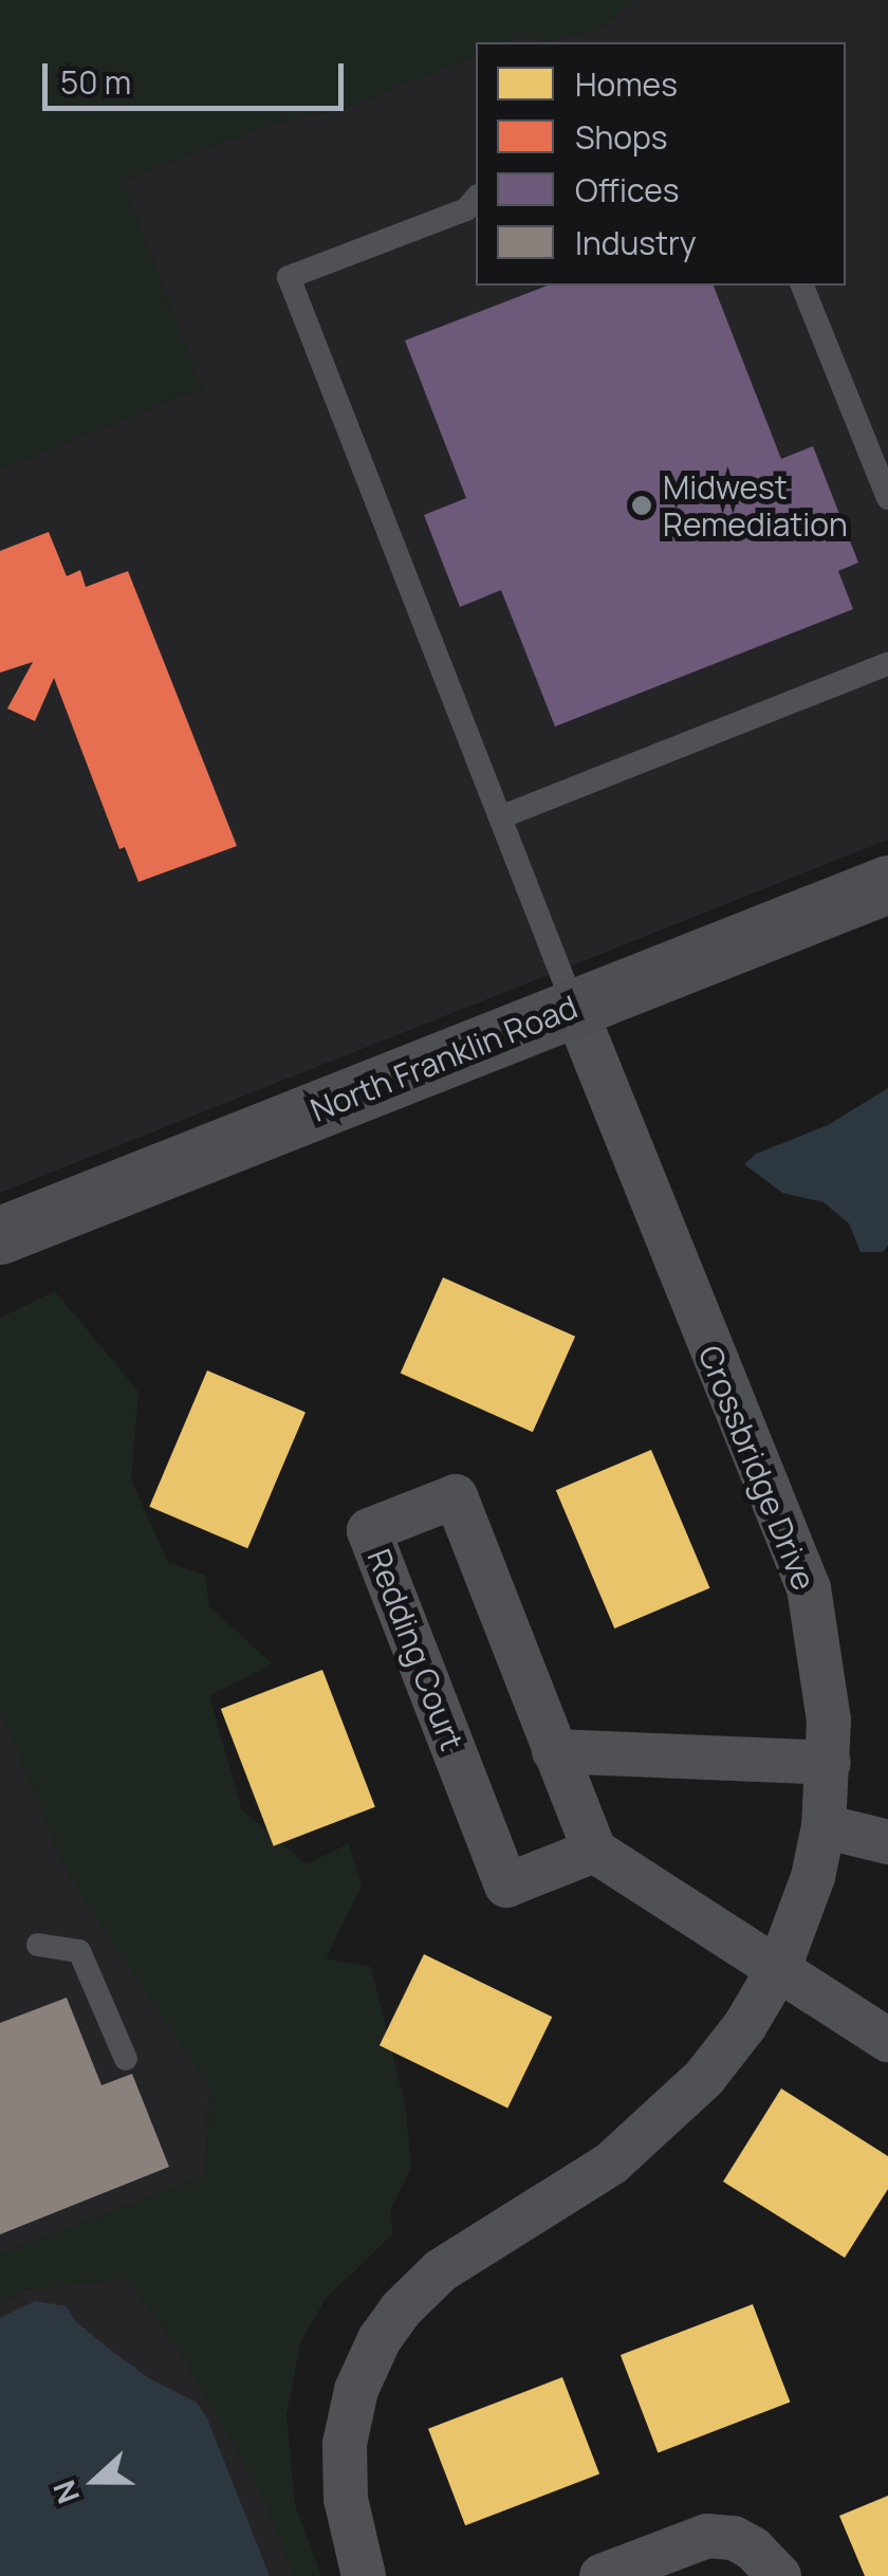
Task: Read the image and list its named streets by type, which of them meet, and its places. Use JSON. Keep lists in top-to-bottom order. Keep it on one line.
{"streets":{"main road":["North Franklin Road"],"street":["Crossbridge Drive","Redding Court"]},"crossings":[["North Franklin Road","Crossbridge Drive"]],"places":["Midwest Remediation"],"legend":["Homes","Shops","Offices","Industry"],"scale_bar":"50 m","north":"left"}
